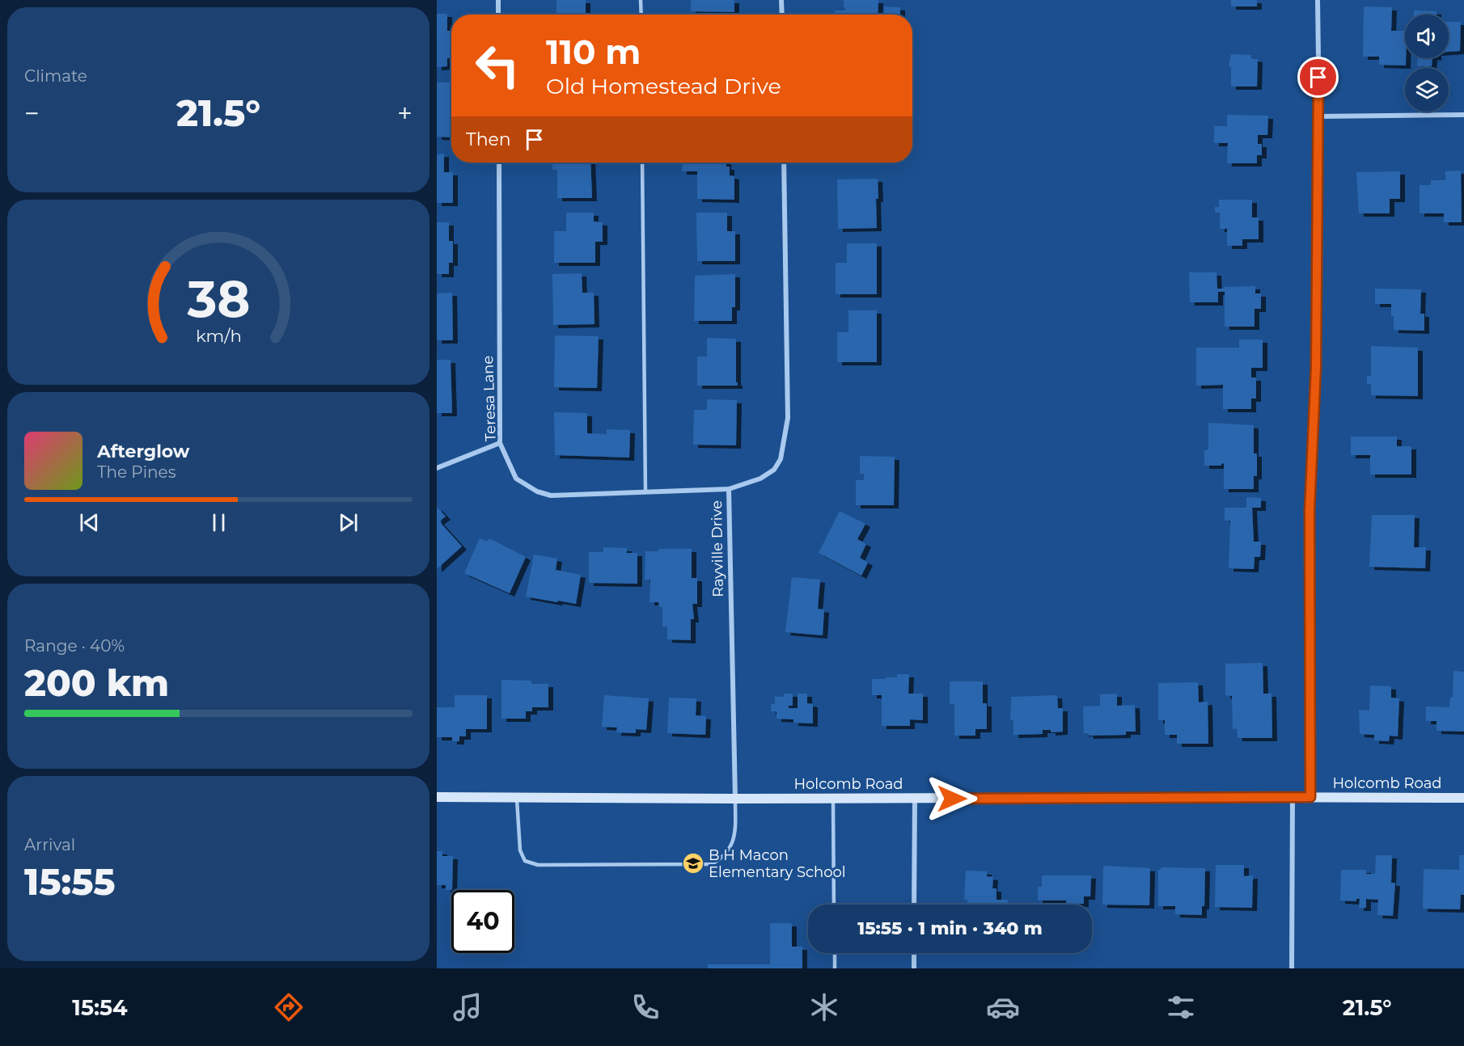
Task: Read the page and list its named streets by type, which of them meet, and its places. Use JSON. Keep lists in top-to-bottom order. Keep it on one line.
{"streets":{"street":["Teresa Lane","Rayville Drive","Holcomb Road"]},"crossings":[["Teresa Lane","Rayville Drive"],["Rayville Drive","Holcomb Road"]],"places":{"school or university":["B H Macon Elementary School"]},"page":{"tile":["Climate",["Range · 40%","200 km"],["Arrival","15:55"]],"turn":["110 m","Old Homestead Drive"],"heat":["−","21.5°","+"],"then":"Then","song":["Afterglow","The Pines"],"limit":"40","trip":"15:55 · 1 min · 340 m","tabs":["15:54","21.5°"],"gauge":["38","km/h"]}}
